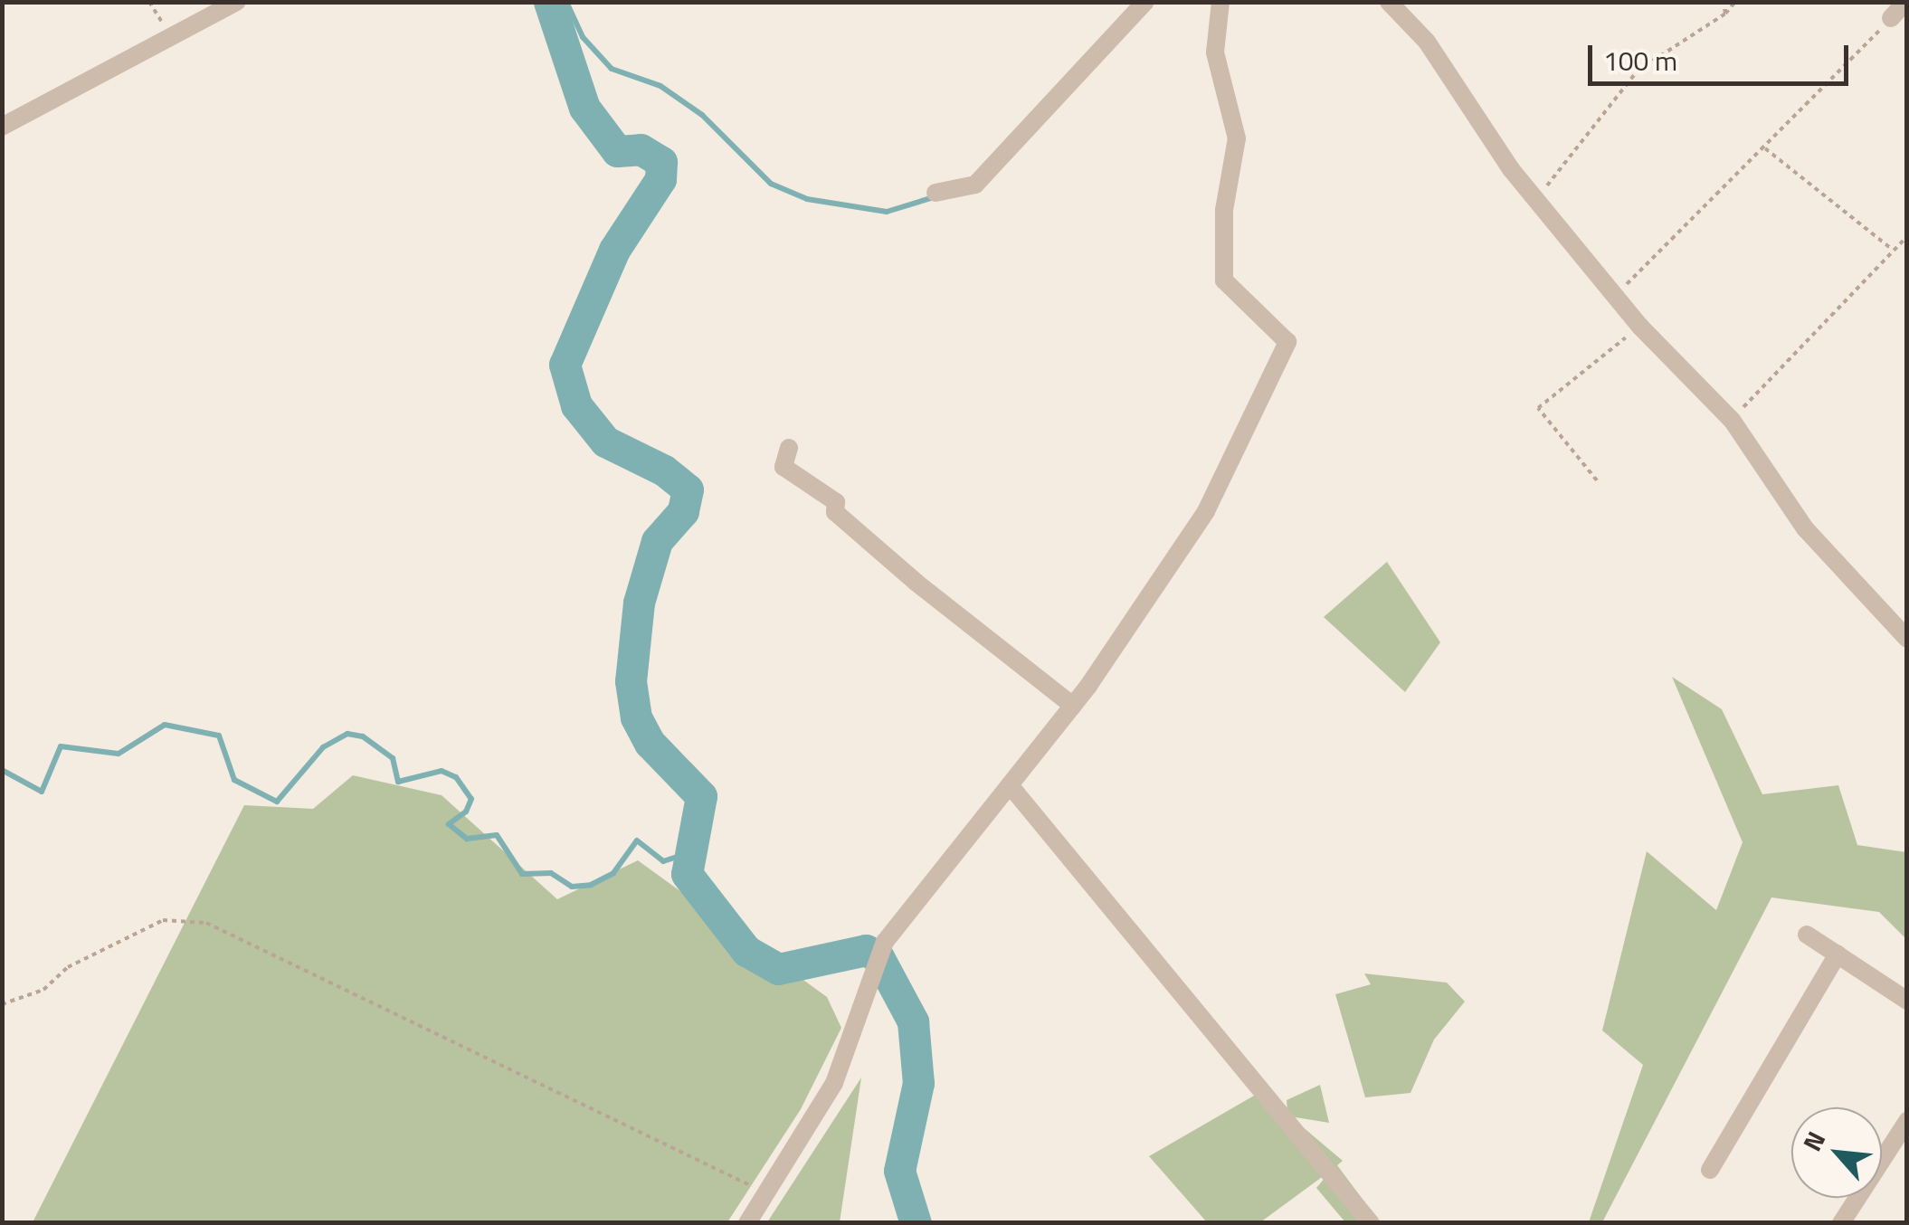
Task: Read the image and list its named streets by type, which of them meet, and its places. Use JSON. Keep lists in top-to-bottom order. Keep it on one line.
{"scale_bar":"100 m","north":"top left"}
